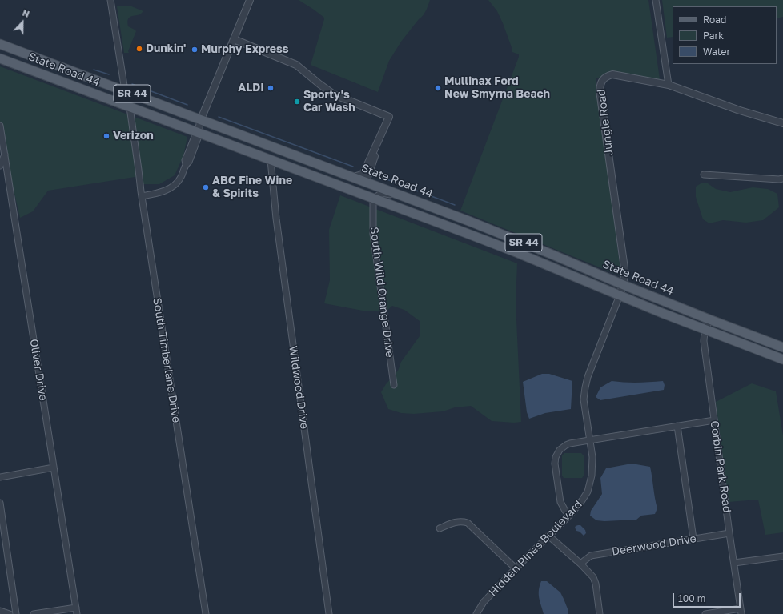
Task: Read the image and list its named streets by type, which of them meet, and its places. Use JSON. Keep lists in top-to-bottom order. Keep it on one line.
{"streets":{"main road":["State Road 44","SR 44"],"street":["Jungle Road","South Wild Orange Drive","South Timberlane Drive","Oliver Drive","Wildwood Drive","Corbin Park Road","Deerwood Drive","Hidden Pines Boulevard"]},"crossings":[["State Road 44","Jungle Road"],["State Road 44","South Wild Orange Drive"],["State Road 44","South Timberlane Drive"],["State Road 44","Wildwood Drive"],["State Road 44","Corbin Park Road"],["State Road 44","Hidden Pines Boulevard"],["Jungle Road","Hidden Pines Boulevard"],["Corbin Park Road","Deerwood Drive"]],"places":["Dunkin'","Murphy Express","ALDI","Mullinax Ford New Smyrna Beach","Sporty's Car Wash","Verizon","ABC Fine Wine & Spirits"],"legend":["Road","Park","Water"],"scale_bar":"100 m","north":"top"}
